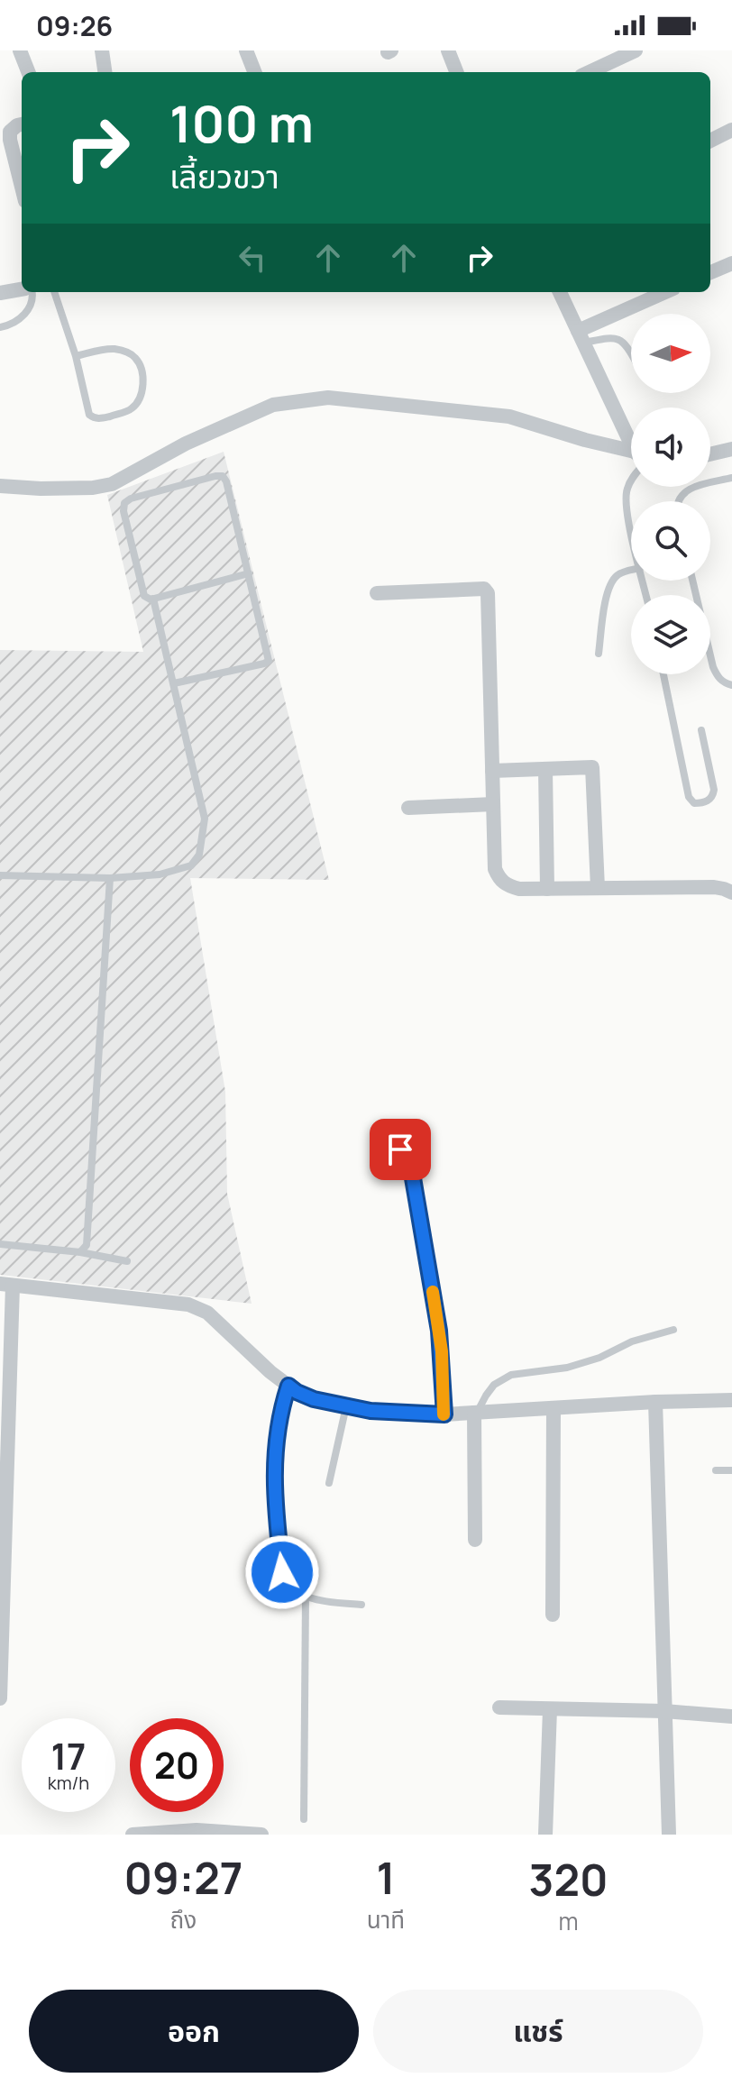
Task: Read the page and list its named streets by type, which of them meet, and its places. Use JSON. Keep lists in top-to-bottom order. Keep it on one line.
{"north":"right","page":{"status":"09:26","turn":["100 m","เลี้ยวขวา"],"speed":"17 km/h","limit":"20","eta":["09:27","ถึง","1","นาที","320","m"],"buttons":["ออก","แชร์"]}}
